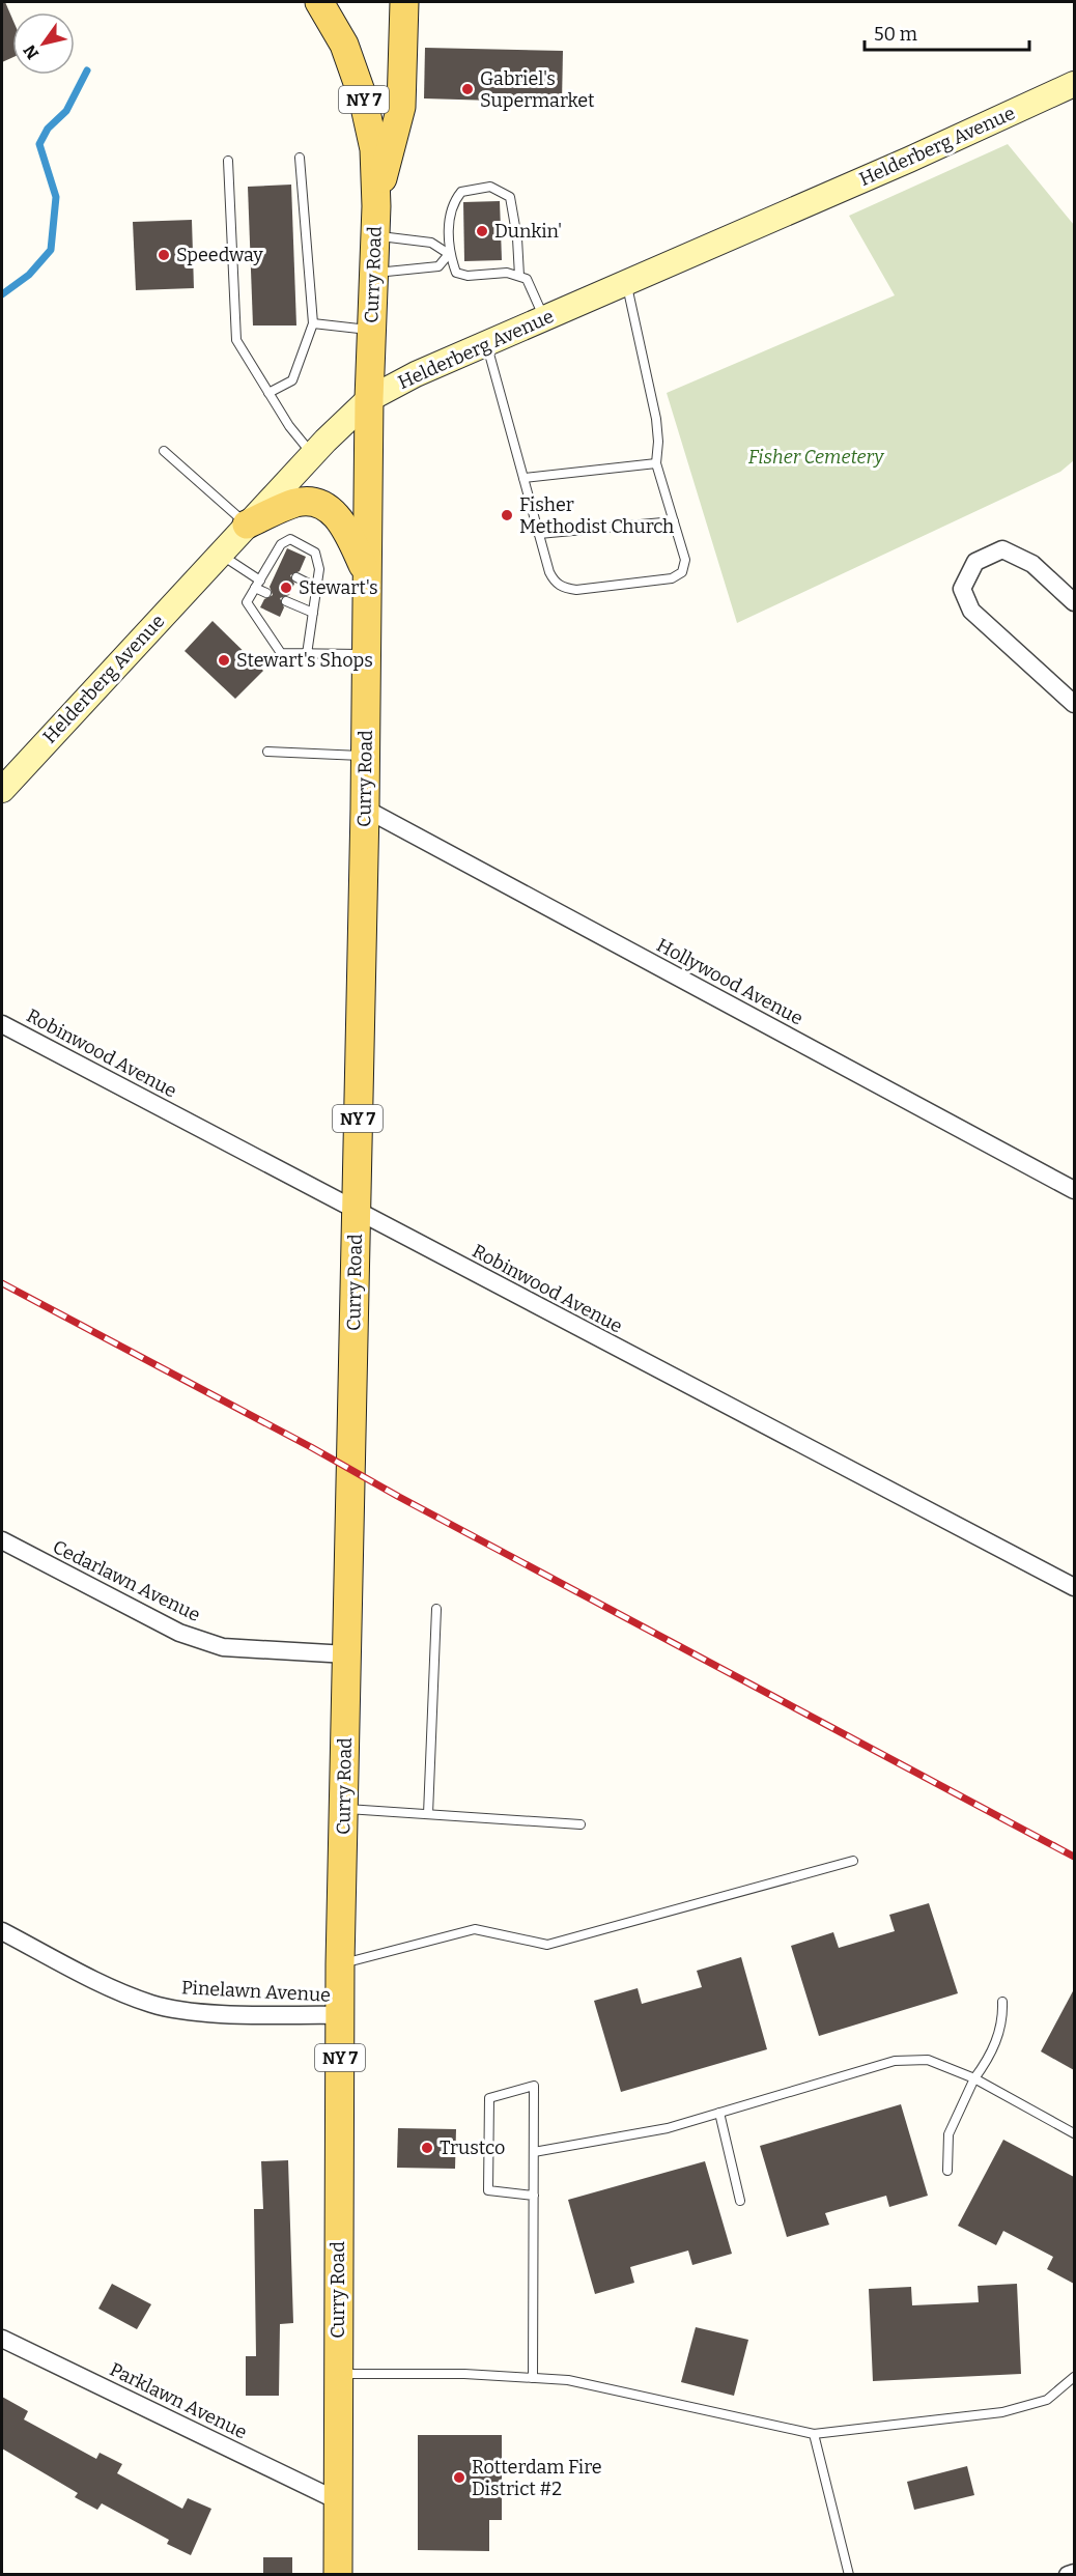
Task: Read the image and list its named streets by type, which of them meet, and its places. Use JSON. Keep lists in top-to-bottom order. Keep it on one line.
{"streets":{"main road":["NY 7","Curry Road"],"street":["Helderberg Avenue","Hollywood Avenue","Robinwood Avenue","Cedarlawn Avenue","Pinelawn Avenue","Parklawn Avenue"]},"crossings":[["NY 7","Curry Road"],["Helderberg Avenue","Curry Road"],["Curry Road","Hollywood Avenue"],["Curry Road","Robinwood Avenue"],["Curry Road","Cedarlawn Avenue"],["Curry Road","Pinelawn Avenue"],["Curry Road","Parklawn Avenue"]],"parks":["Fisher Cemetery"],"places":["Gabriel's Supermarket","Dunkin'","Speedway","Fisher Methodist Church","Stewart's","Stewart's Shops","Trustco","Rotterdam Fire District #2"],"scale_bar":"50 m","north":"bottom left"}
